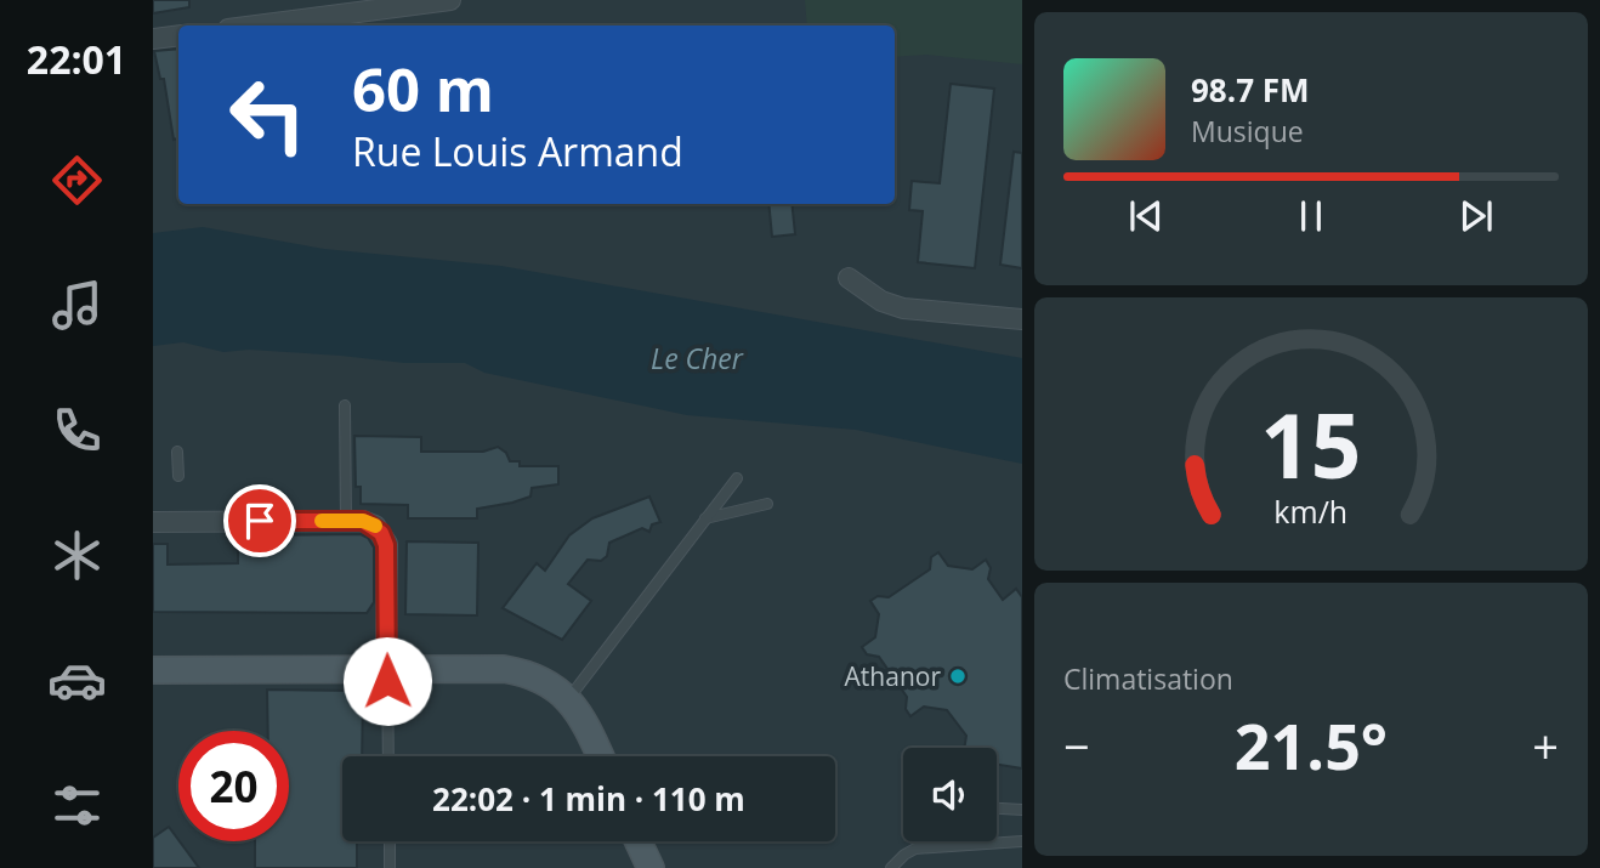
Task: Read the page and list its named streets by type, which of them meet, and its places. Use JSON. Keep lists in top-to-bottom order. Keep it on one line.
{"water":["Le Cher"],"places":["Athanor"],"page":{"tabs":"22:01","turn":["60 m","Rue Louis Armand"],"song":["98.7 FM","Musique"],"tile":"Climatisation","heat":["−","21.5°","+"],"limit":"20","trip":"22:02 · 1 min · 110 m","gauge":["15","km/h"]}}
